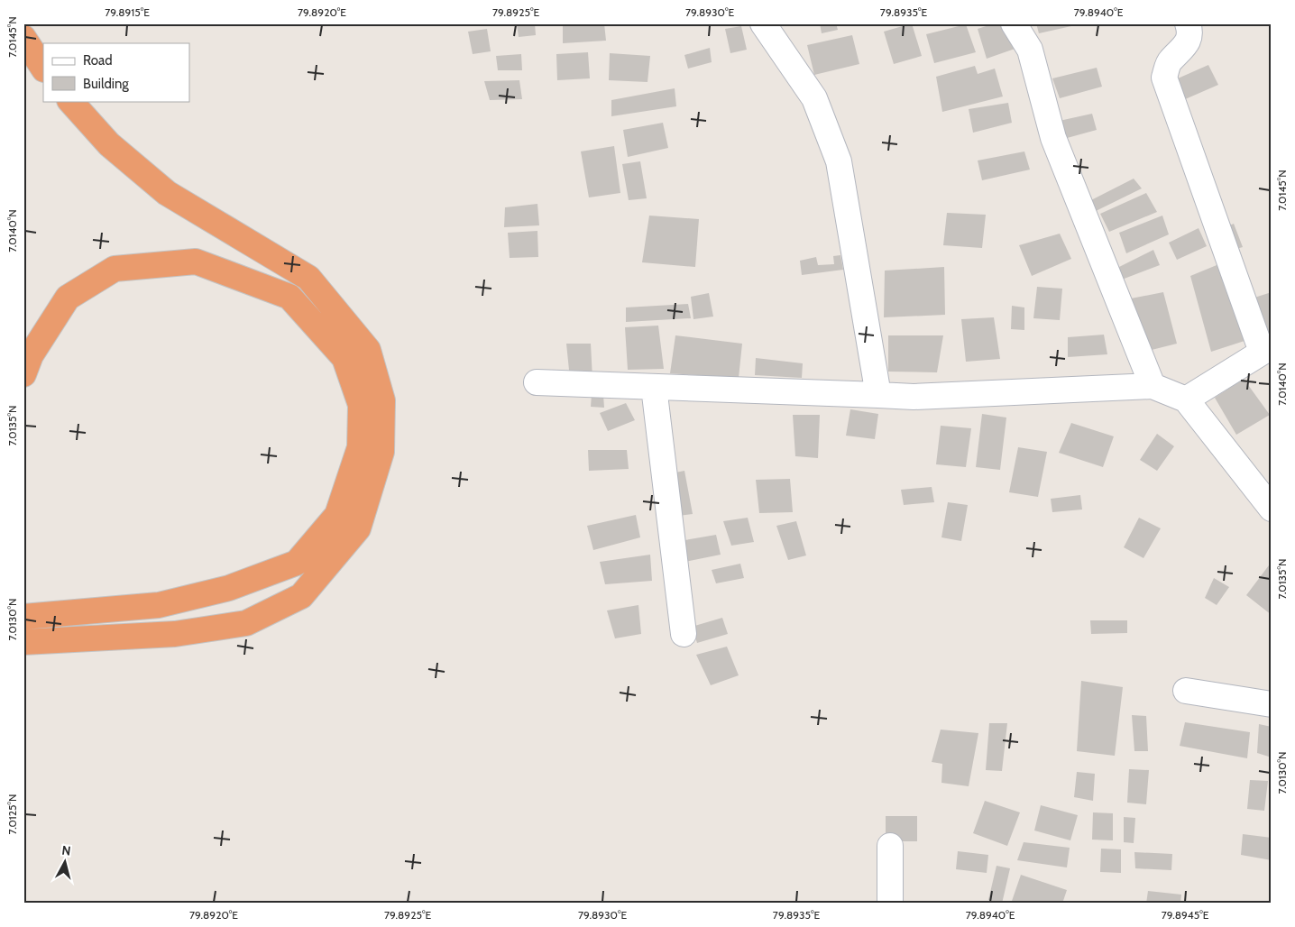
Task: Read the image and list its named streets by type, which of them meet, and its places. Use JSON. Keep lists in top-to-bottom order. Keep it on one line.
{"legend":["Road","Building"],"north":"top","coordinates":["79.8915°E","79.8920°E","79.8925°E","79.8930°E","79.8935°E","79.8940°E","7.0145°N","7.0140°N","7.0135°N","7.0130°N","7.0125°N","79.8945°E"]}
